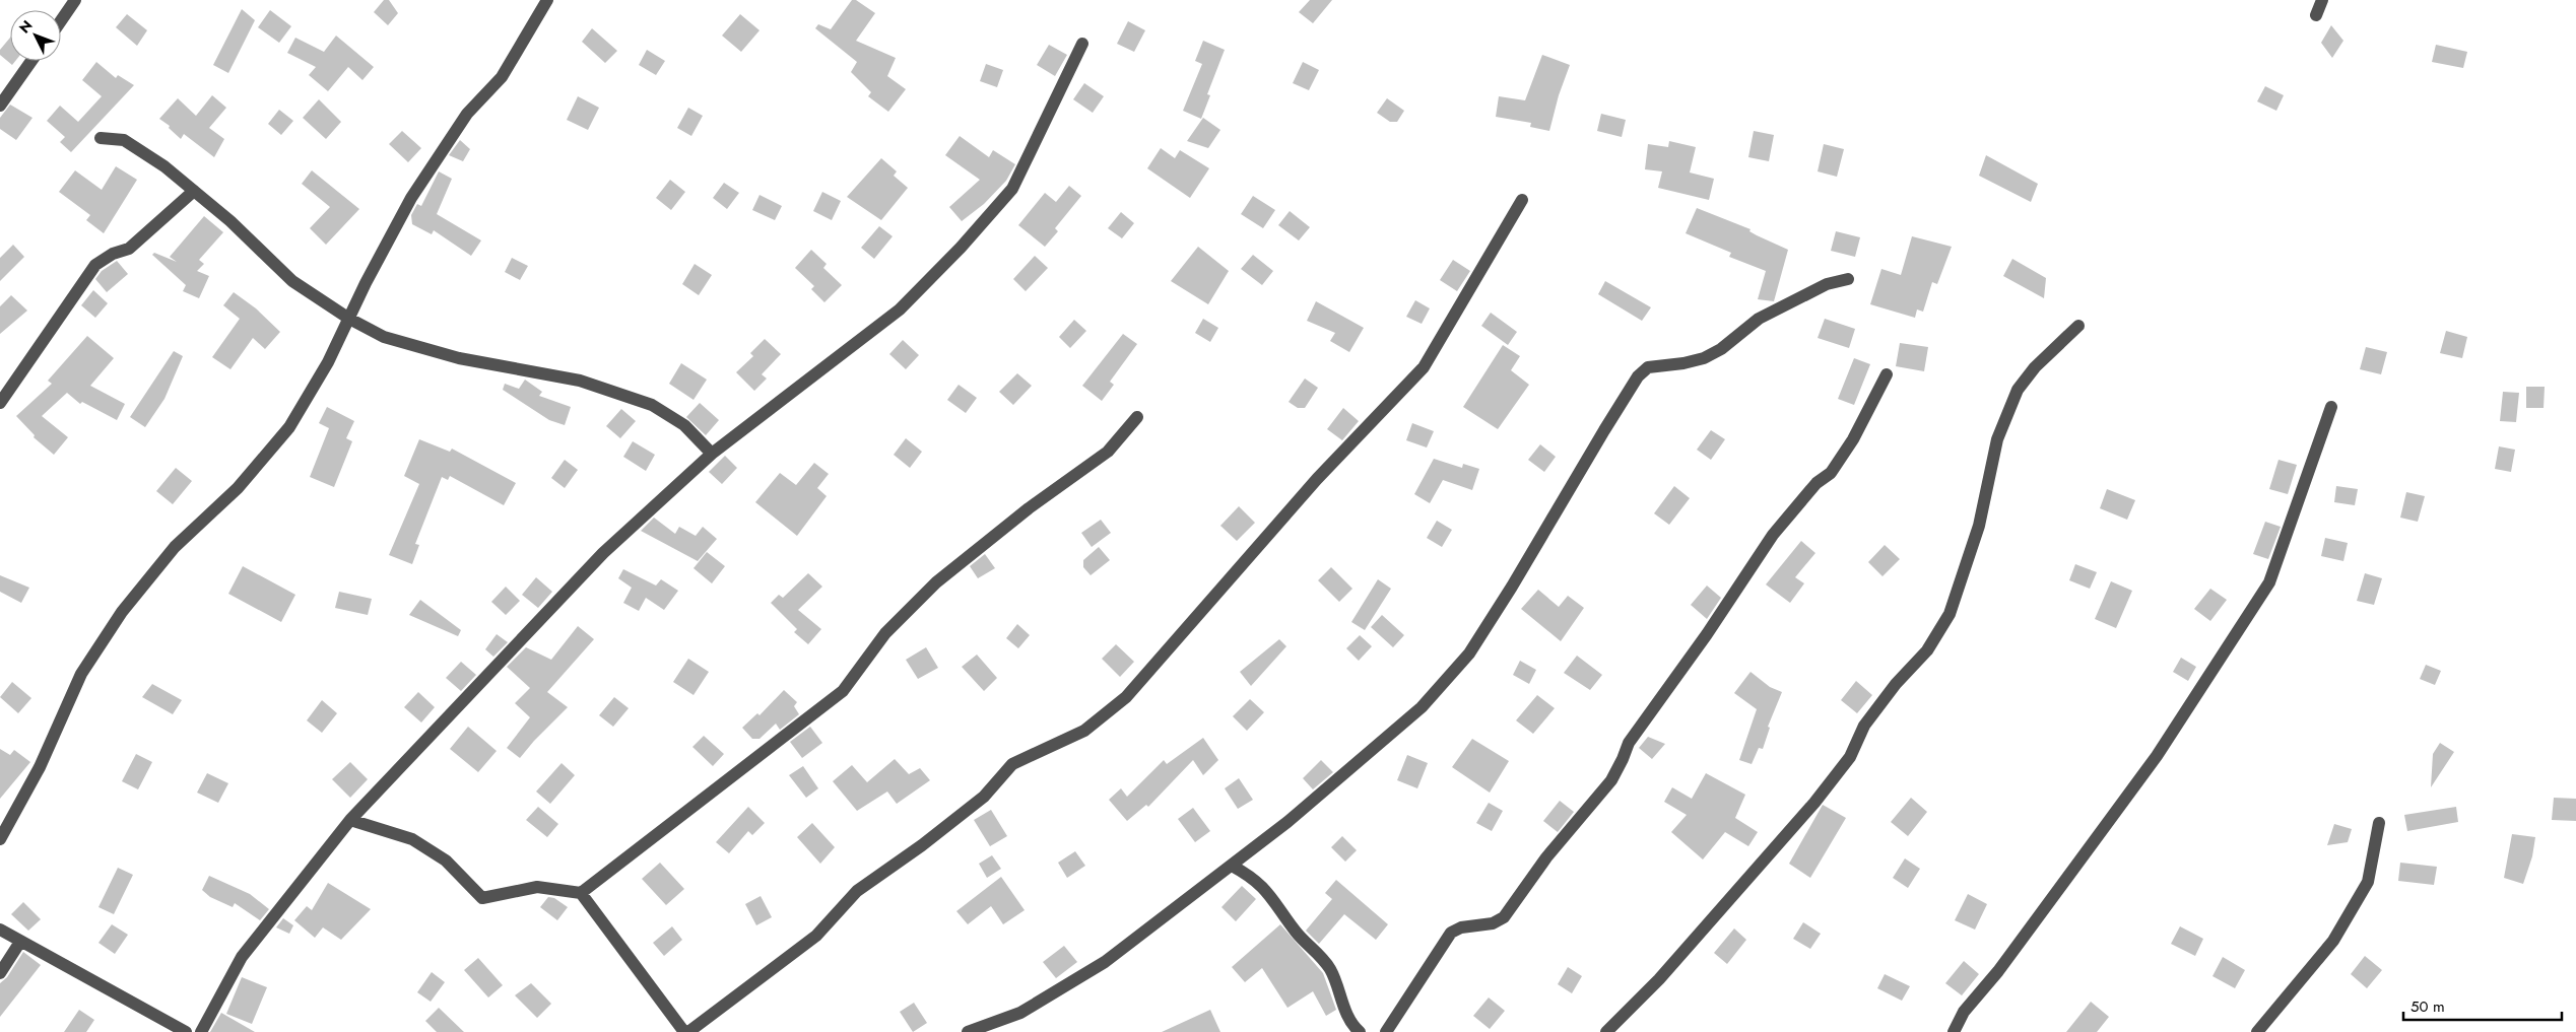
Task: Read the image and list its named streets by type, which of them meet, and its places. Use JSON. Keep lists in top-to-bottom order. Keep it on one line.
{"scale_bar":"50 m","north":"top left"}
